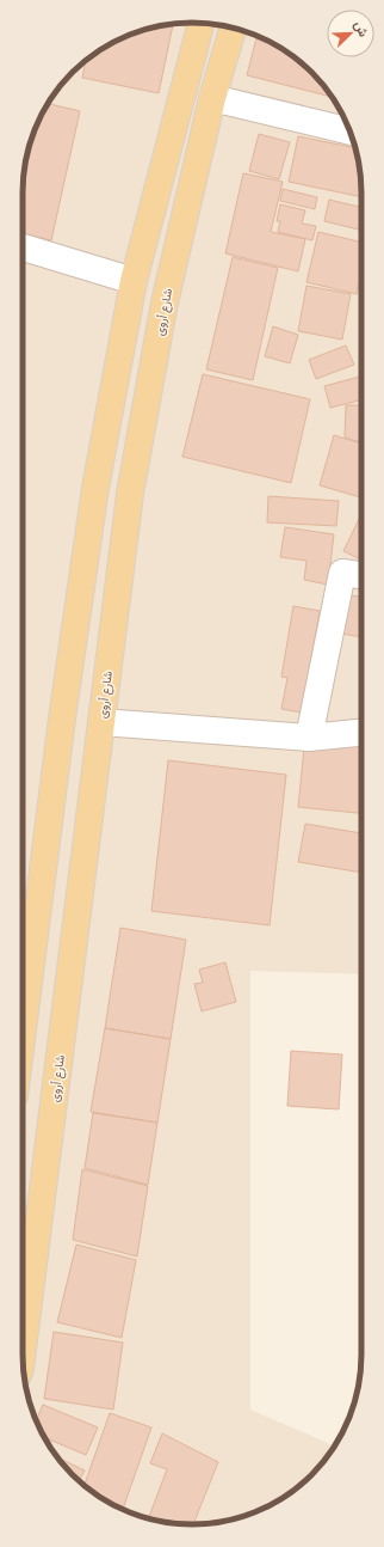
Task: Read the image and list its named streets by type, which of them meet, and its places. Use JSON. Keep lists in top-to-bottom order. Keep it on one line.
{"streets":{"main road":["شارع أروى"]},"north":"top right"}
